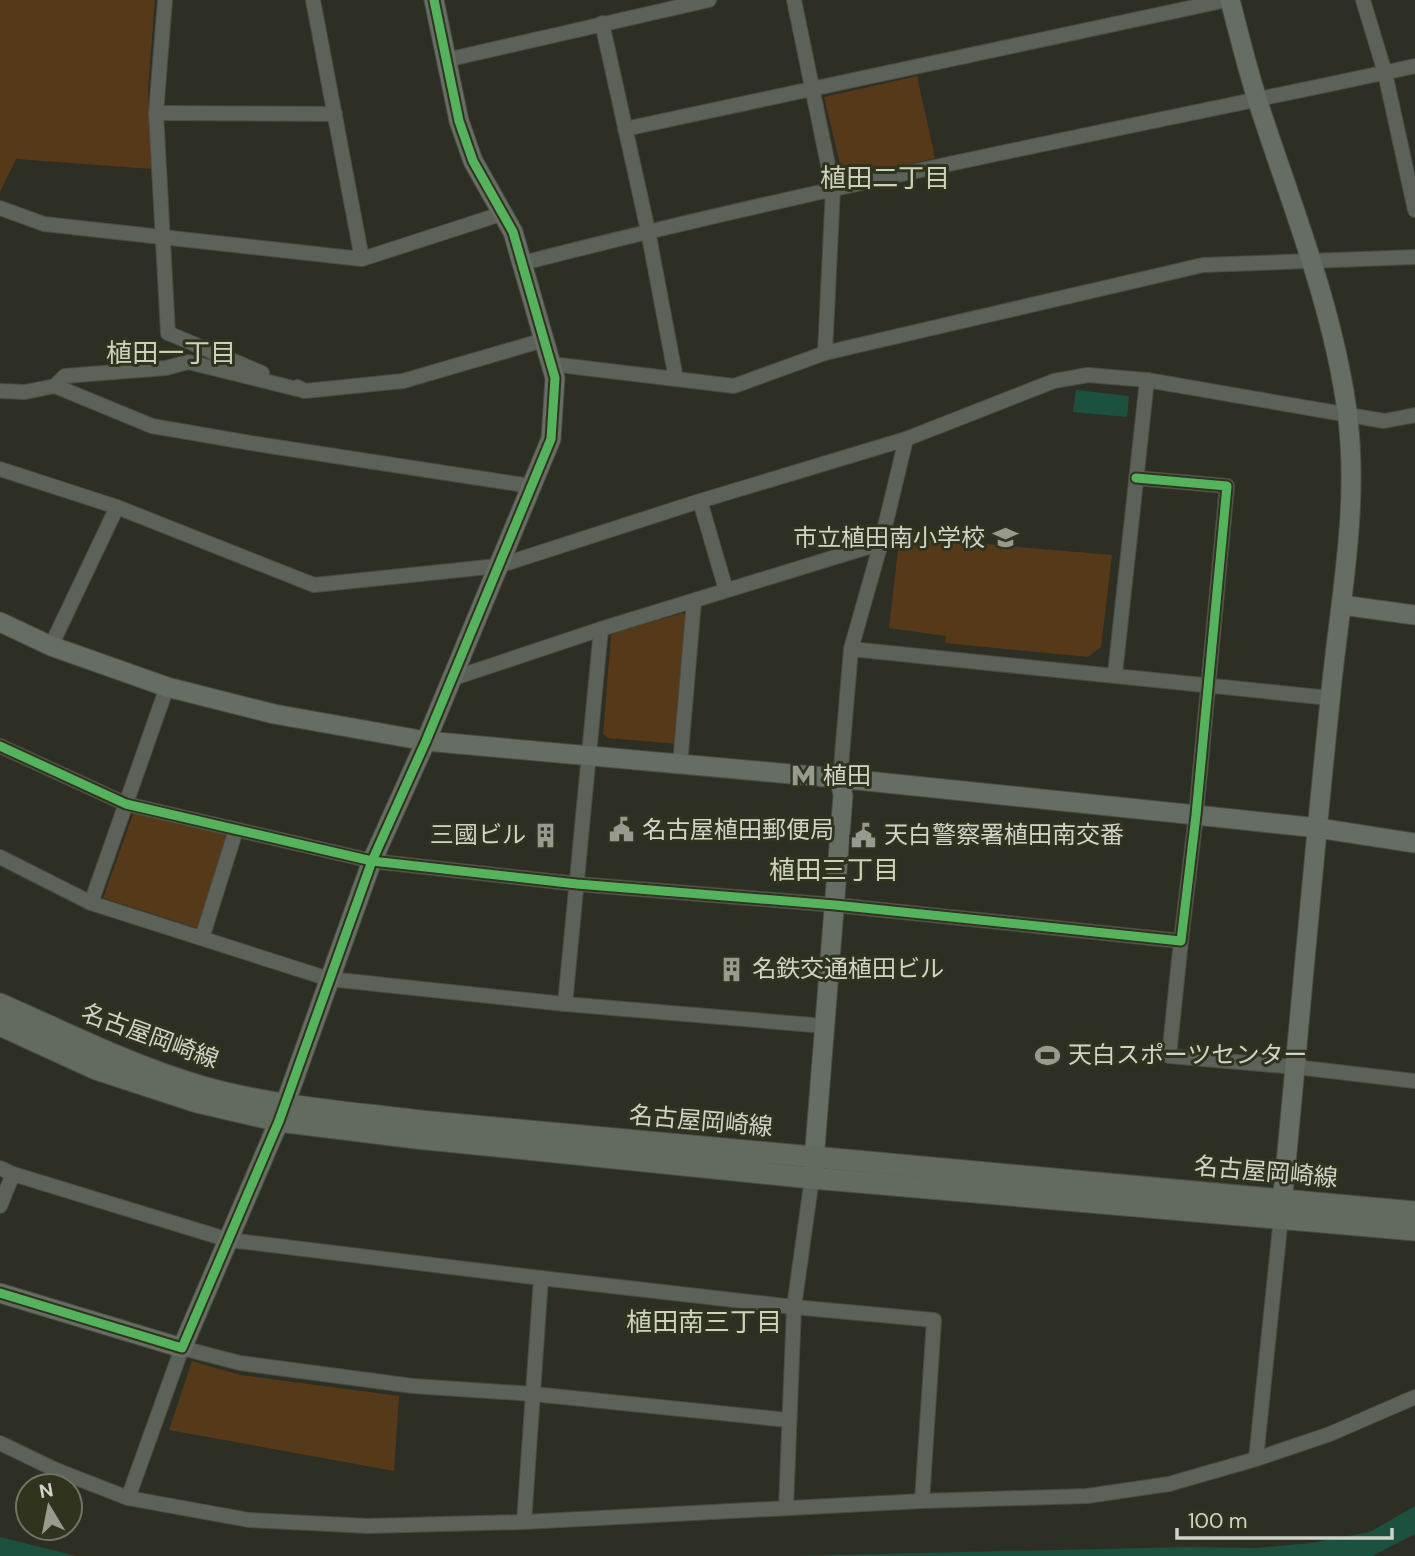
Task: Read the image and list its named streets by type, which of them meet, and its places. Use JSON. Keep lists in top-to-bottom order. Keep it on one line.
{"streets":{"main road":["名古屋岡崎線"]},"districts":["植田二丁目","植田一丁目","植田三丁目","植田南三丁目"],"places":{"school or university":["市立植田南小学校"],"metro station":["植田"],"public building":["名古屋植田郵便局","天白警察署植田南交番"],"building":["三國ビル","名鉄交通植田ビル"],"sports":["天白スポーツセンター"]},"scale_bar":"100 m","north":"top"}
